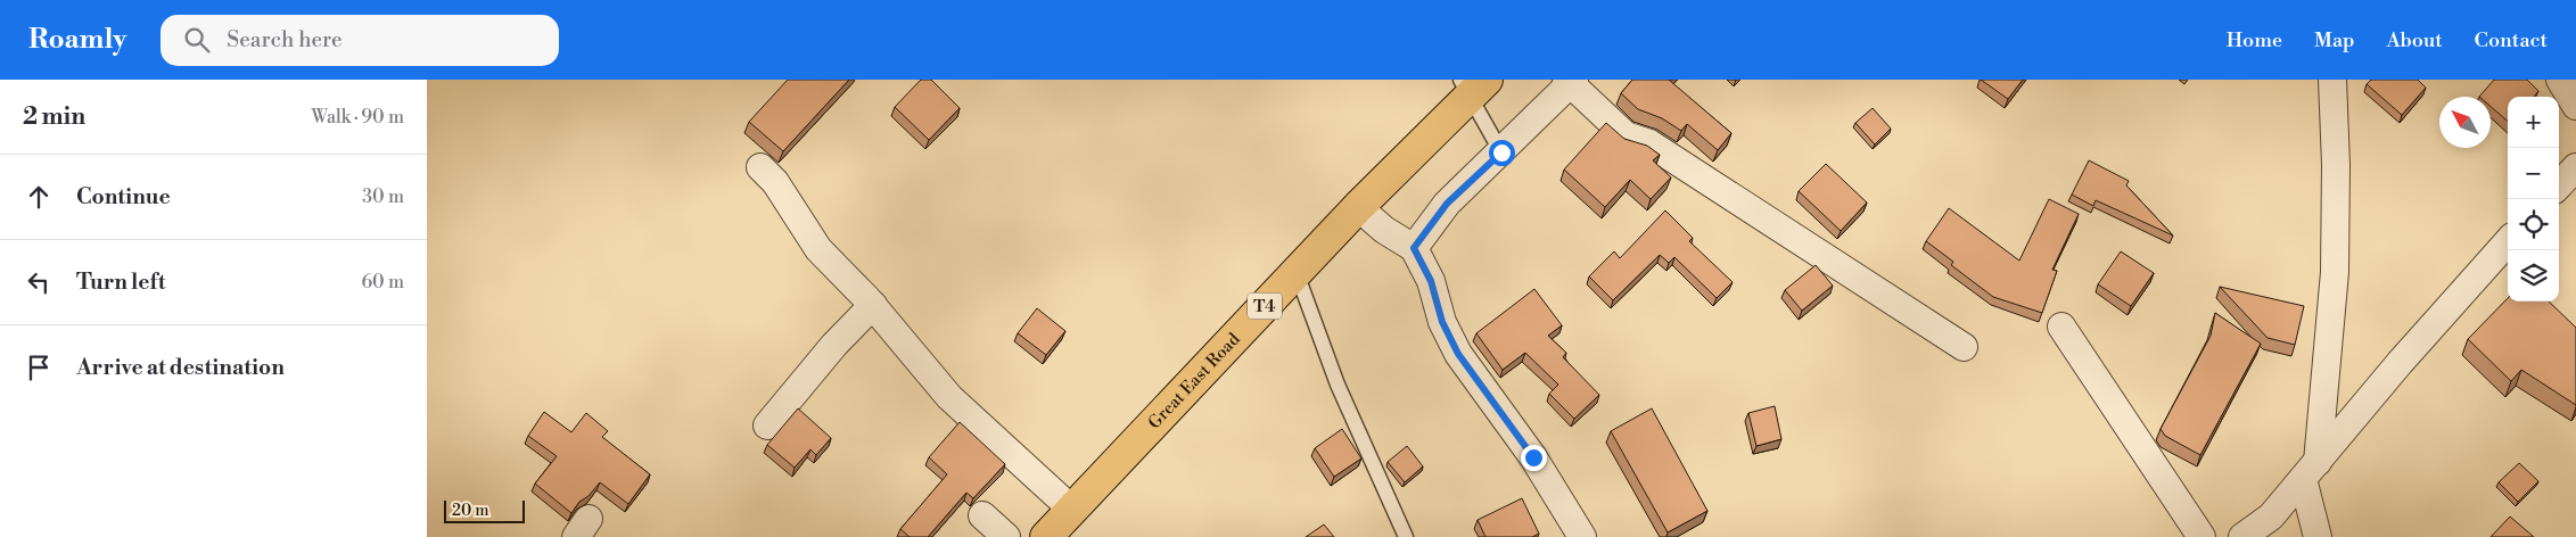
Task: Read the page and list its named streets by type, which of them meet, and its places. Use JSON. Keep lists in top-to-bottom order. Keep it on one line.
{"streets":{"highway":["T4","Great East Road"]},"scale_bar":"20 m","north":"top left","page":{"header":"Roamly","search":"Search here","nav":["Home","Map","About","Contact"],"heading":["2 min","Walk · 90 m"],"map_buttons":["+","−"],"list":[["Continue","30 m"],["Turn left","60 m"],"Arrive at destination"],"scale":"20 m"}}
